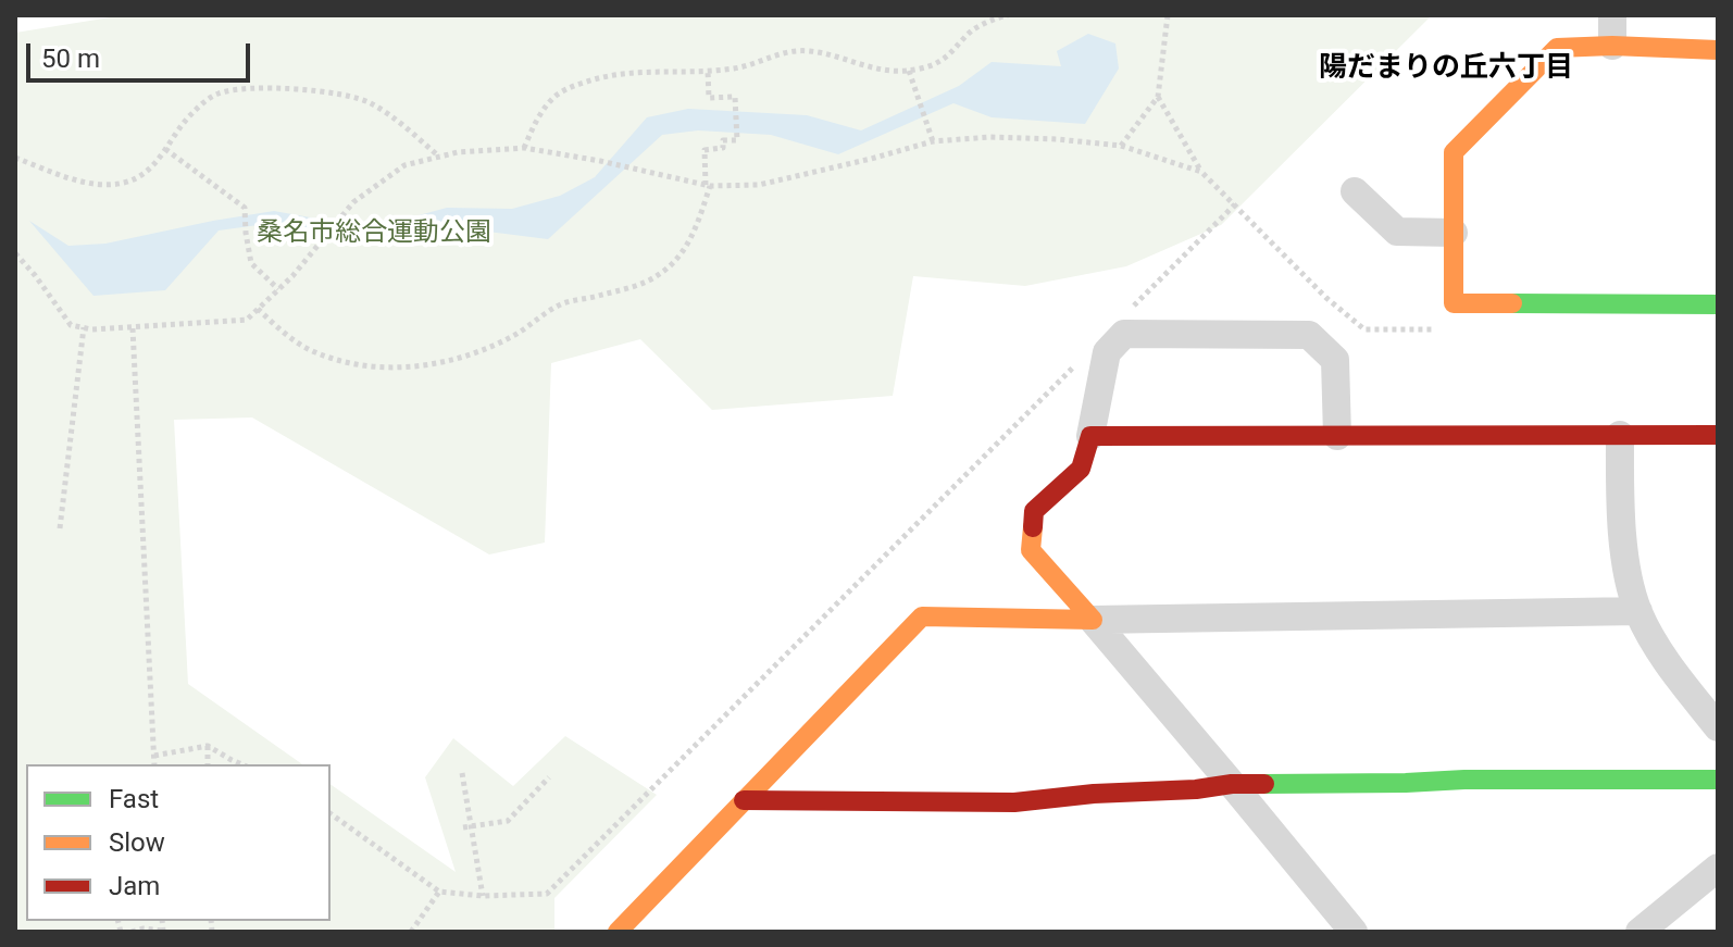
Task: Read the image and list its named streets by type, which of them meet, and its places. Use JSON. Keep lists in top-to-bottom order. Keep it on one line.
{"districts":["陽だまりの丘六丁目"],"parks":["桑名市総合運動公園"],"legend":["Fast","Slow","Jam"],"scale_bar":"50 m"}
